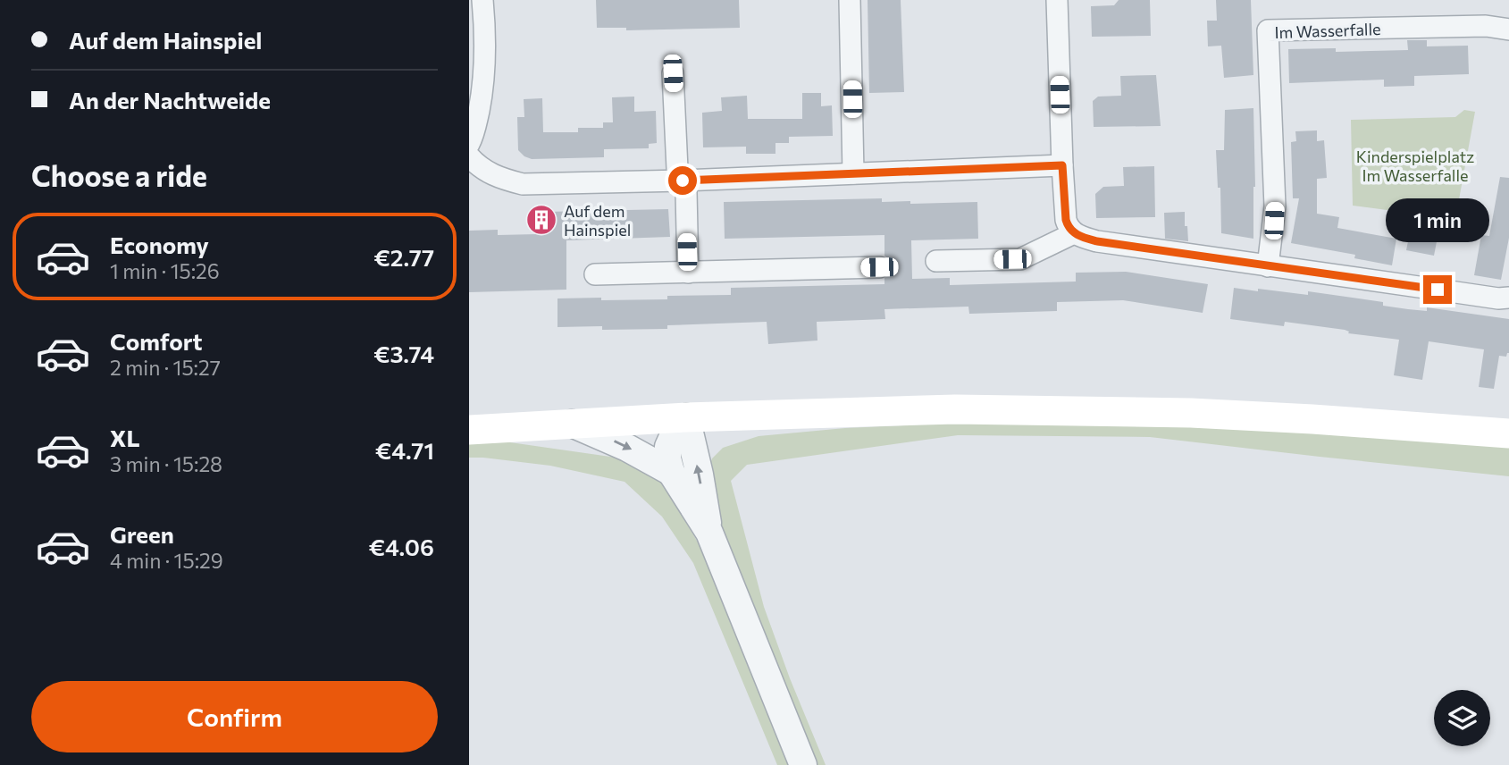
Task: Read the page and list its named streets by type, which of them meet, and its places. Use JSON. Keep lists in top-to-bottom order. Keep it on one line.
{"streets":{"street":["Im Wasserfalle"]},"parks":["Kinderspielplatz Im Wasserfalle"],"places":{"building":["Auf dem Hainspiel"]},"page":{"banner":["Auf dem Hainspiel","An der Nachtweide"],"heading":"Choose a ride","bubble":"1 min","list":[{"name":"Economy","note":"1 min · 15:26","value":"€2.77"},{"name":"Comfort","note":"2 min · 15:27","value":"€3.74"},{"name":"XL","note":"3 min · 15:28","value":"€4.71"},{"name":"Green","note":"4 min · 15:29","value":"€4.06"}],"buttons":"Confirm"}}
